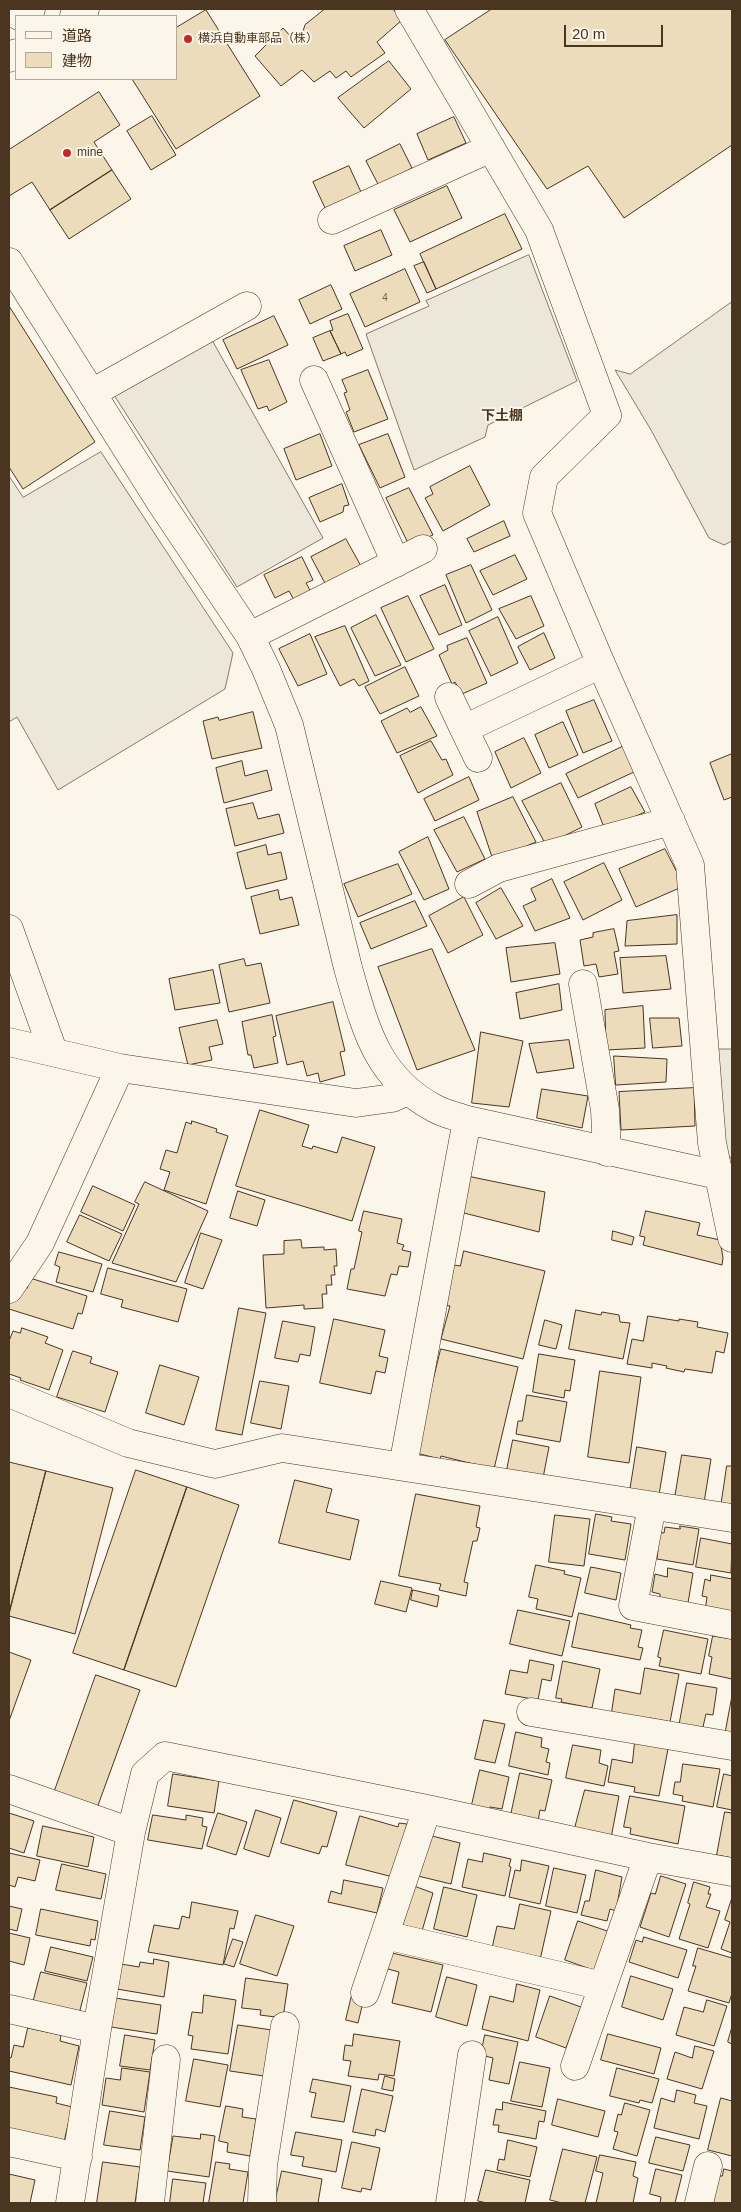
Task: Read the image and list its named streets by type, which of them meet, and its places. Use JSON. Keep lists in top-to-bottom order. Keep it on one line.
{"districts":["下土棚"],"places":["横浜自動車部品（株）","mine"],"house_numbers":["4"],"legend":["道路","建物"],"scale_bar":"20 m"}
